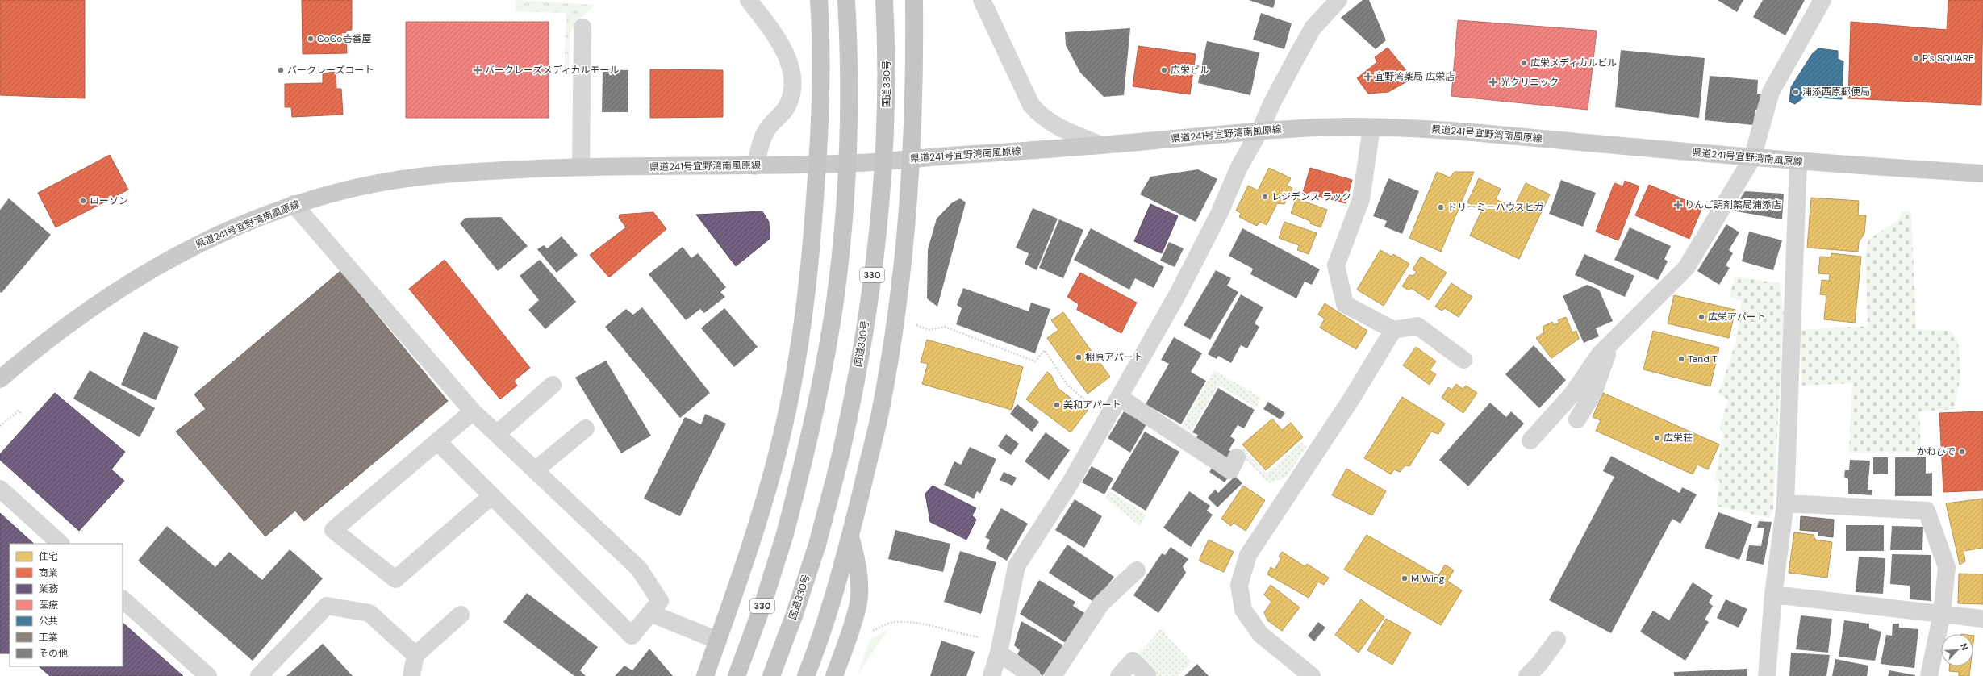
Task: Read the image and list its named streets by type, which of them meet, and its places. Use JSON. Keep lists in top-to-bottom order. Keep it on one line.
{"streets":{"highway":["国道330号","330"],"main road":["県道241号宜野湾南風原線"]},"places":{"other":["CoCo壱番屋","P's SQUARE","広栄メディカルビル","バークレーズコート","広栄ビル","浦添西原郵便局","レジデンス ラック","ローソン","ドリーミーハウスヒガ","広栄アパート","棚原アパート","Tand T","美和アパート","広栄荘","かねひで","M Wing"],"health":["バークレーズメディカルモール","宜野湾薬局 広栄店","光クリニック","りんご調剤薬局浦添店"]},"legend":["住宅","商業","業務","医療","公共","工業","その他"],"north":"top right"}
